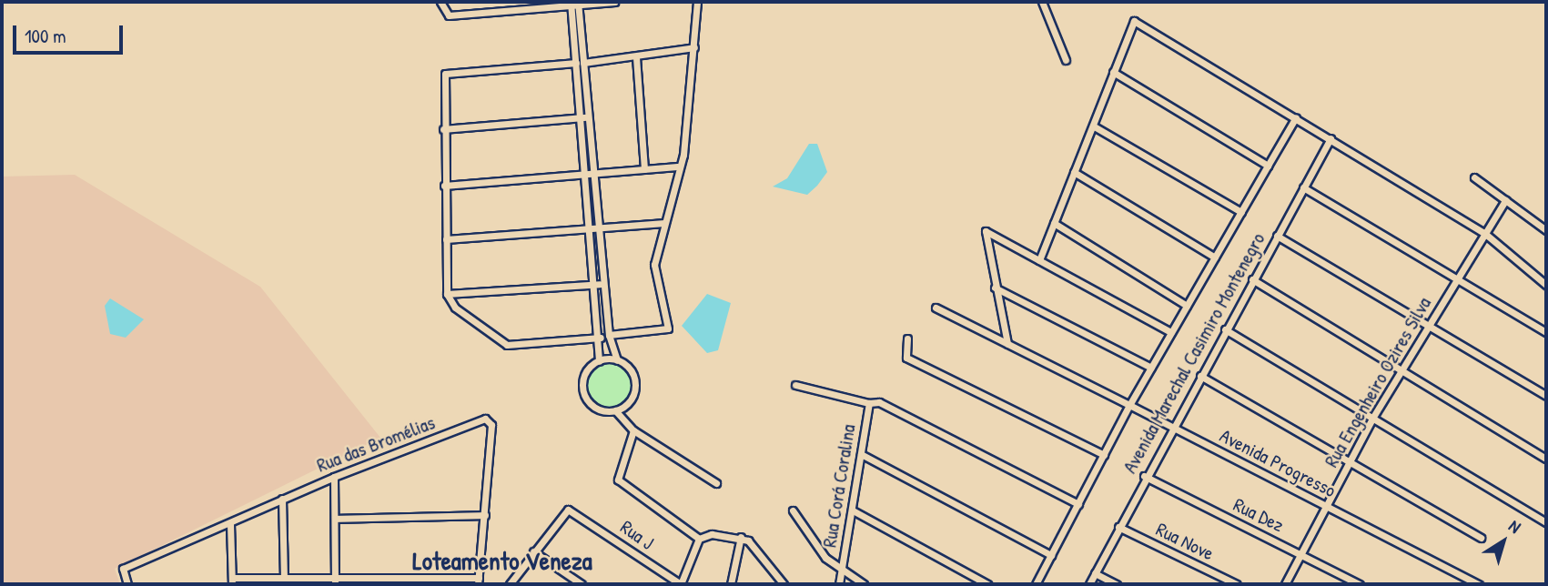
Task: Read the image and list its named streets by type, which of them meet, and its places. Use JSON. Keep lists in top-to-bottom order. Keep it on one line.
{"streets":{"street":["Avenida Marechal Casimiro Montenegro","Rua Engenheiro Ozires Silva","Rua das Bromélias","Avenida Progresso","Rua Corá Coralina","Rua Dez","Rua J","Rua Nove"]},"crossings":[["Avenida Marechal Casimiro Montenegro","Avenida Progresso"],["Avenida Marechal Casimiro Montenegro","Rua Dez"],["Avenida Marechal Casimiro Montenegro","Rua Nove"],["Rua Engenheiro Ozires Silva","Avenida Progresso"],["Rua Engenheiro Ozires Silva","Rua Dez"]],"districts":["Loteamento Veneza"],"scale_bar":"100 m","north":"top right"}
